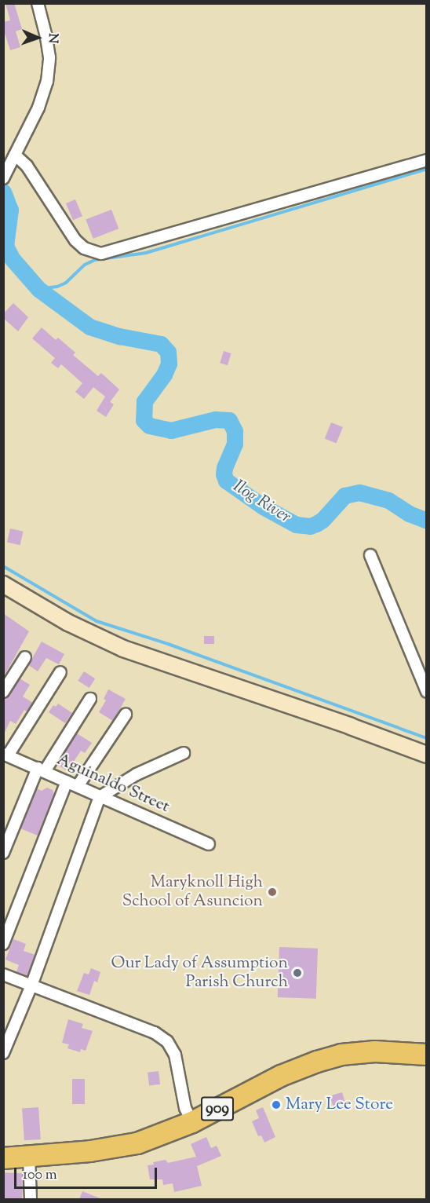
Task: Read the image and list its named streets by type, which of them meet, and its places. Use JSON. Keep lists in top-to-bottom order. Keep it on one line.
{"streets":{"highway":["909"],"street":["Aguinaldo Street"]},"water":["Ilog River"],"places":["Maryknoll High School of Asuncion","Our Lady of Assumption Parish Church","Mary Lee Store"],"scale_bar":"100 m","north":"right"}
